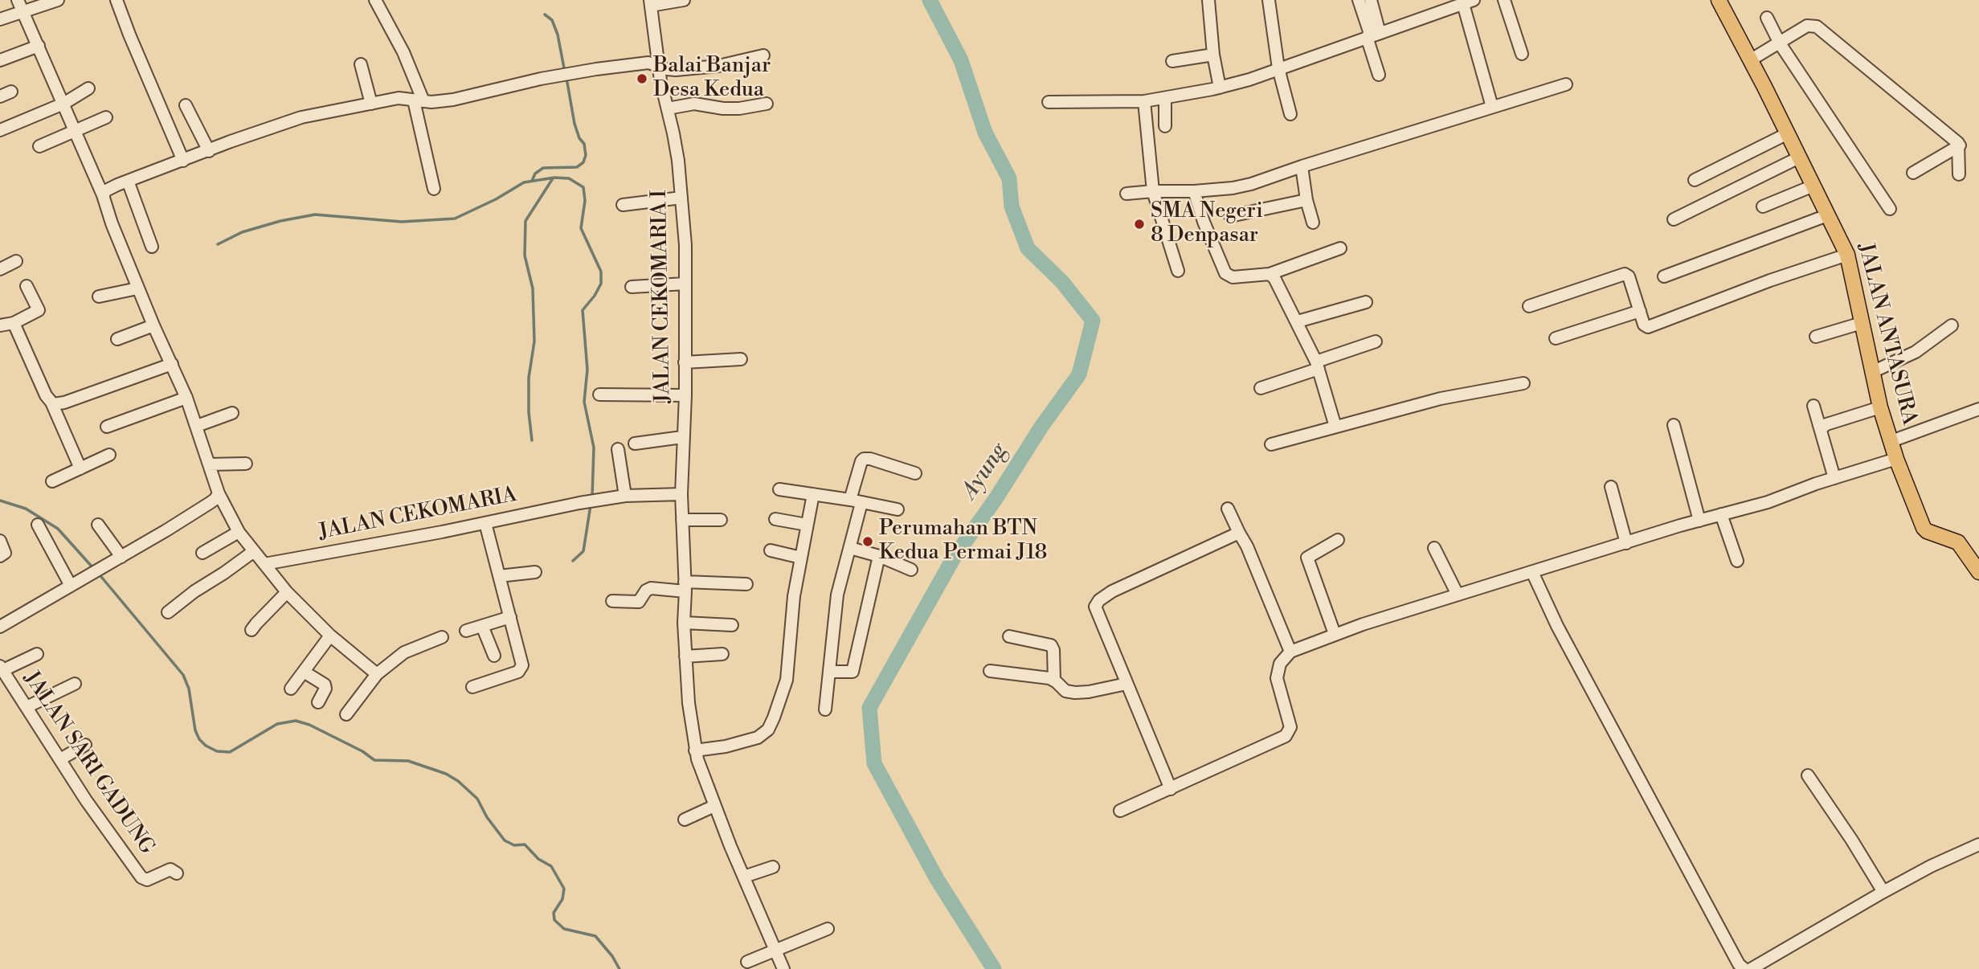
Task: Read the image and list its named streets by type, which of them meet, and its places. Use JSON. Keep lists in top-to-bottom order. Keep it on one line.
{"streets":{"main road":["JALAN ANTASURA"],"street":["JALAN CEKOMARIA I","JALAN CEKOMARIA","JALAN SARI GADUNG"]},"crossings":[["JALAN CEKOMARIA I","JALAN CEKOMARIA"]],"water":["Ayung"],"places":["Balai Banjar Desa Kedua","SMA Negeri 8 Denpasar","Perumahan BTN Kedua Permai J18"]}
